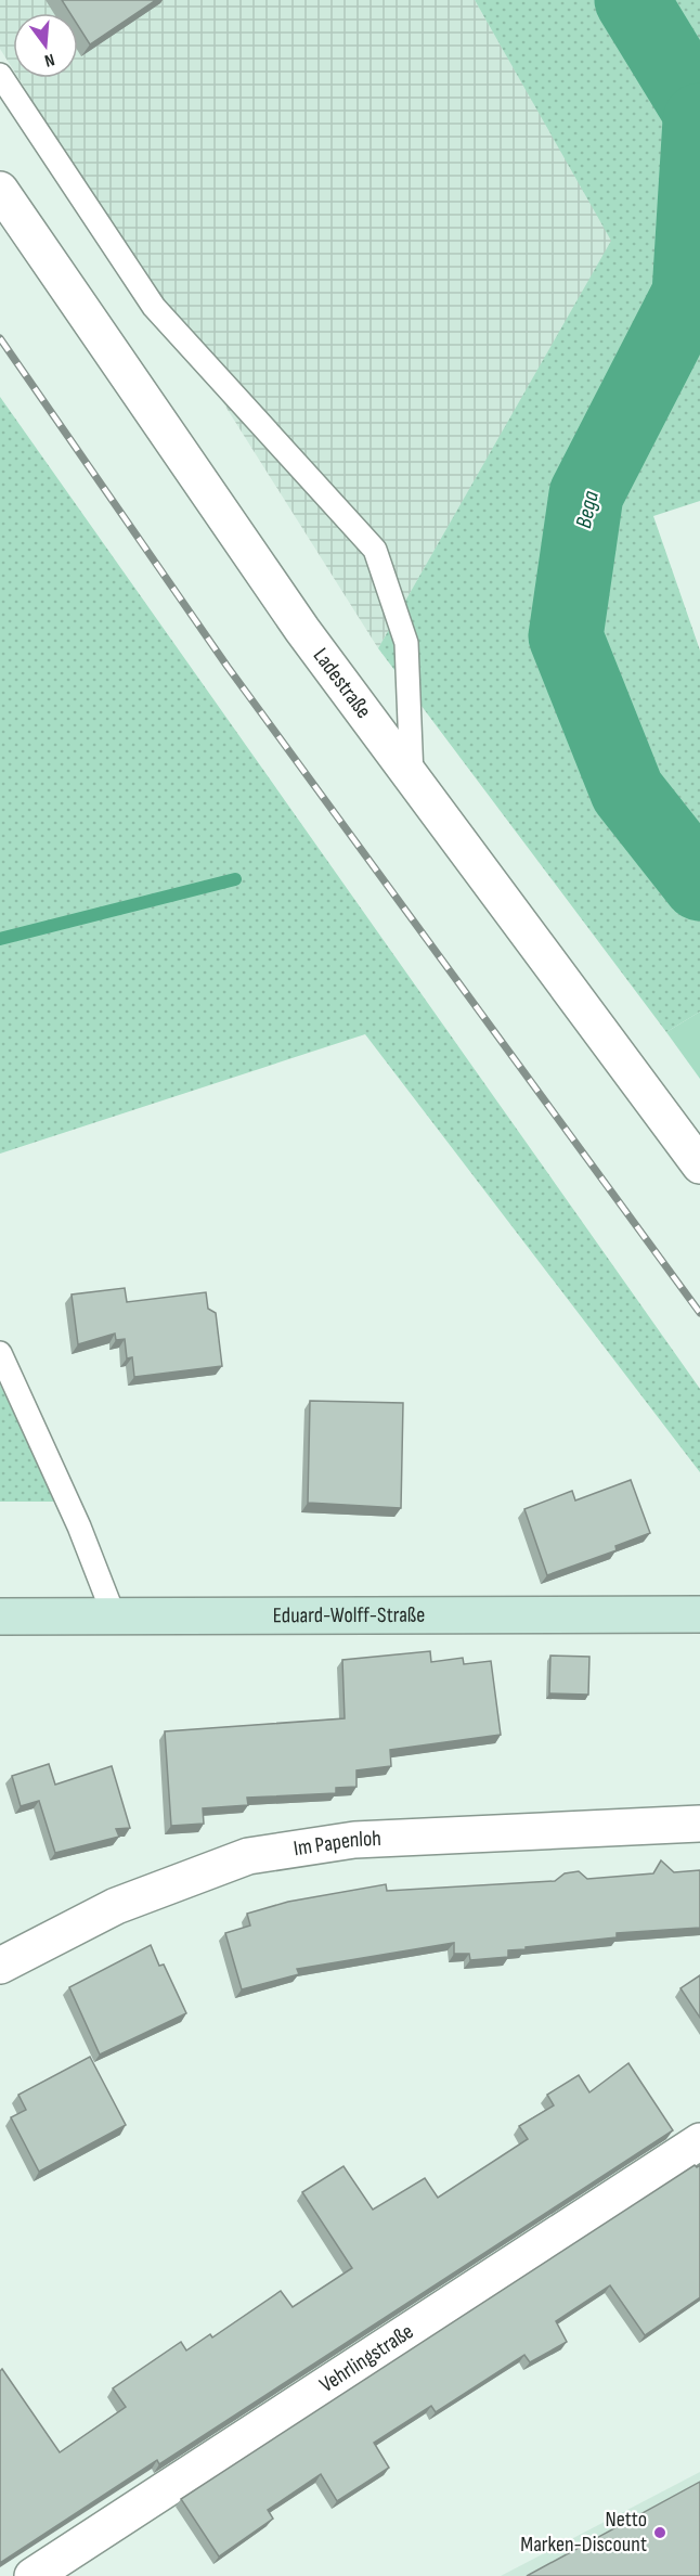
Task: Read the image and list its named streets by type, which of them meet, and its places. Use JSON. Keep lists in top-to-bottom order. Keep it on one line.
{"streets":{"street":["Ladestraße","Eduard-Wolff-Straße","Im Papenloh","Vehrlingstraße"]},"water":["Bega"],"places":["Netto Marken-Discount"],"north":"bottom"}
